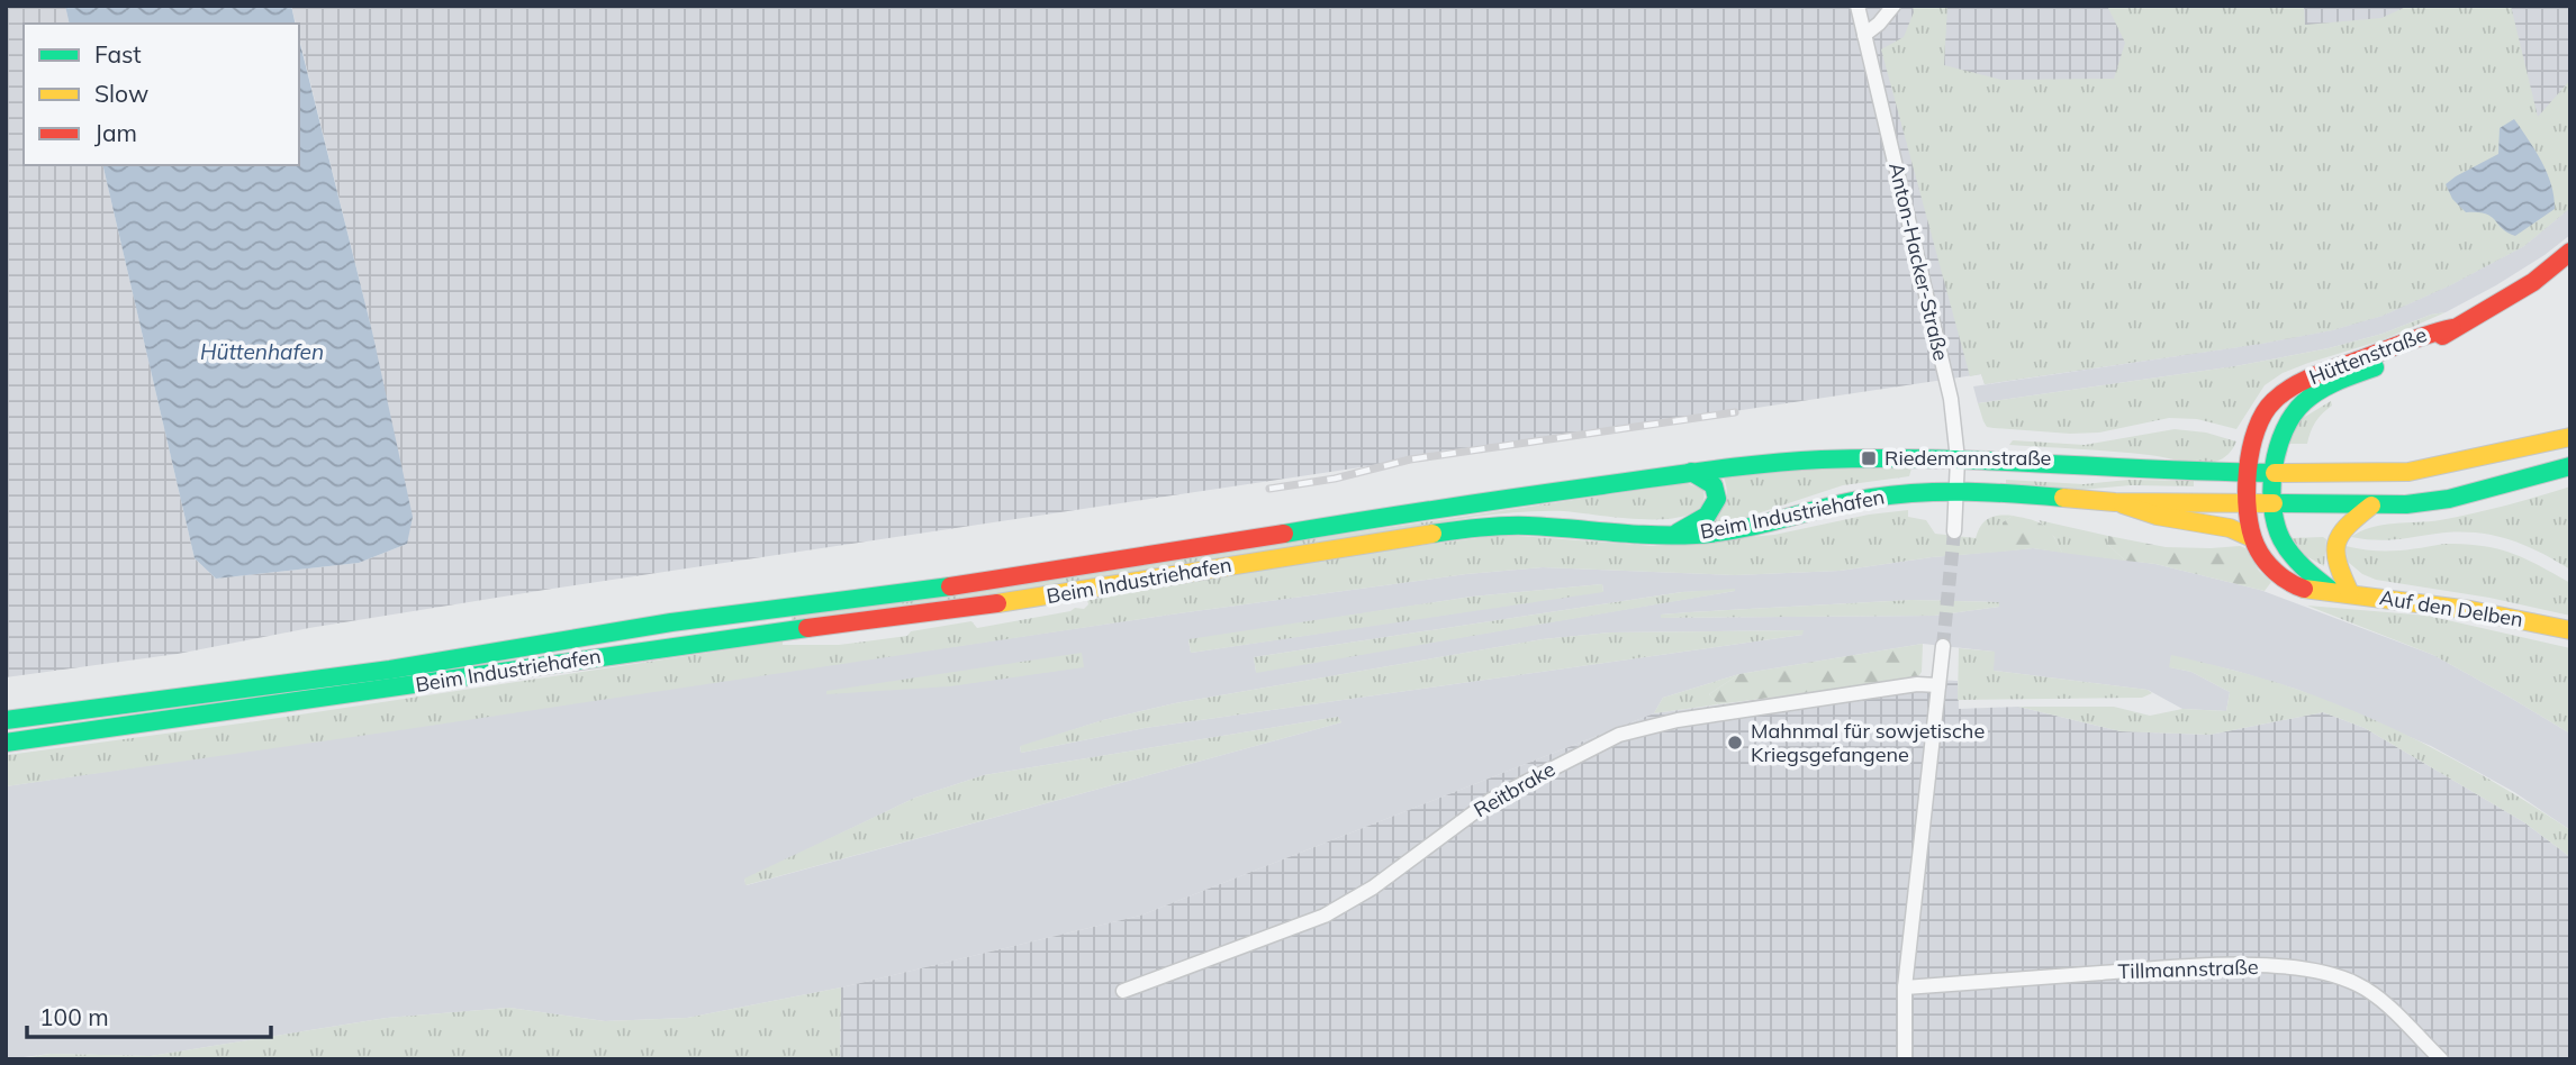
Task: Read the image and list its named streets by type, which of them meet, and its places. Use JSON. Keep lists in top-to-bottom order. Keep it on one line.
{"streets":{"main road":["Hüttenstraße","Beim Industriehafen","Auf den Delben"],"street":["Anton-Hacker-Straße","Reitbrake","Tillmannstraße"]},"crossings":[["Anton-Hacker-Straße","Beim Industriehafen"],["Hüttenstraße","Beim Industriehafen"],["Hüttenstraße","Auf den Delben"],["Beim Industriehafen","Auf den Delben"]],"water":["Hüttenhafen"],"places":{"transit":["Riedemannstraße"],"other":["Mahnmal für sowjetische Kriegsgefangene"]},"legend":["Fast","Slow","Jam"],"scale_bar":"100 m"}
